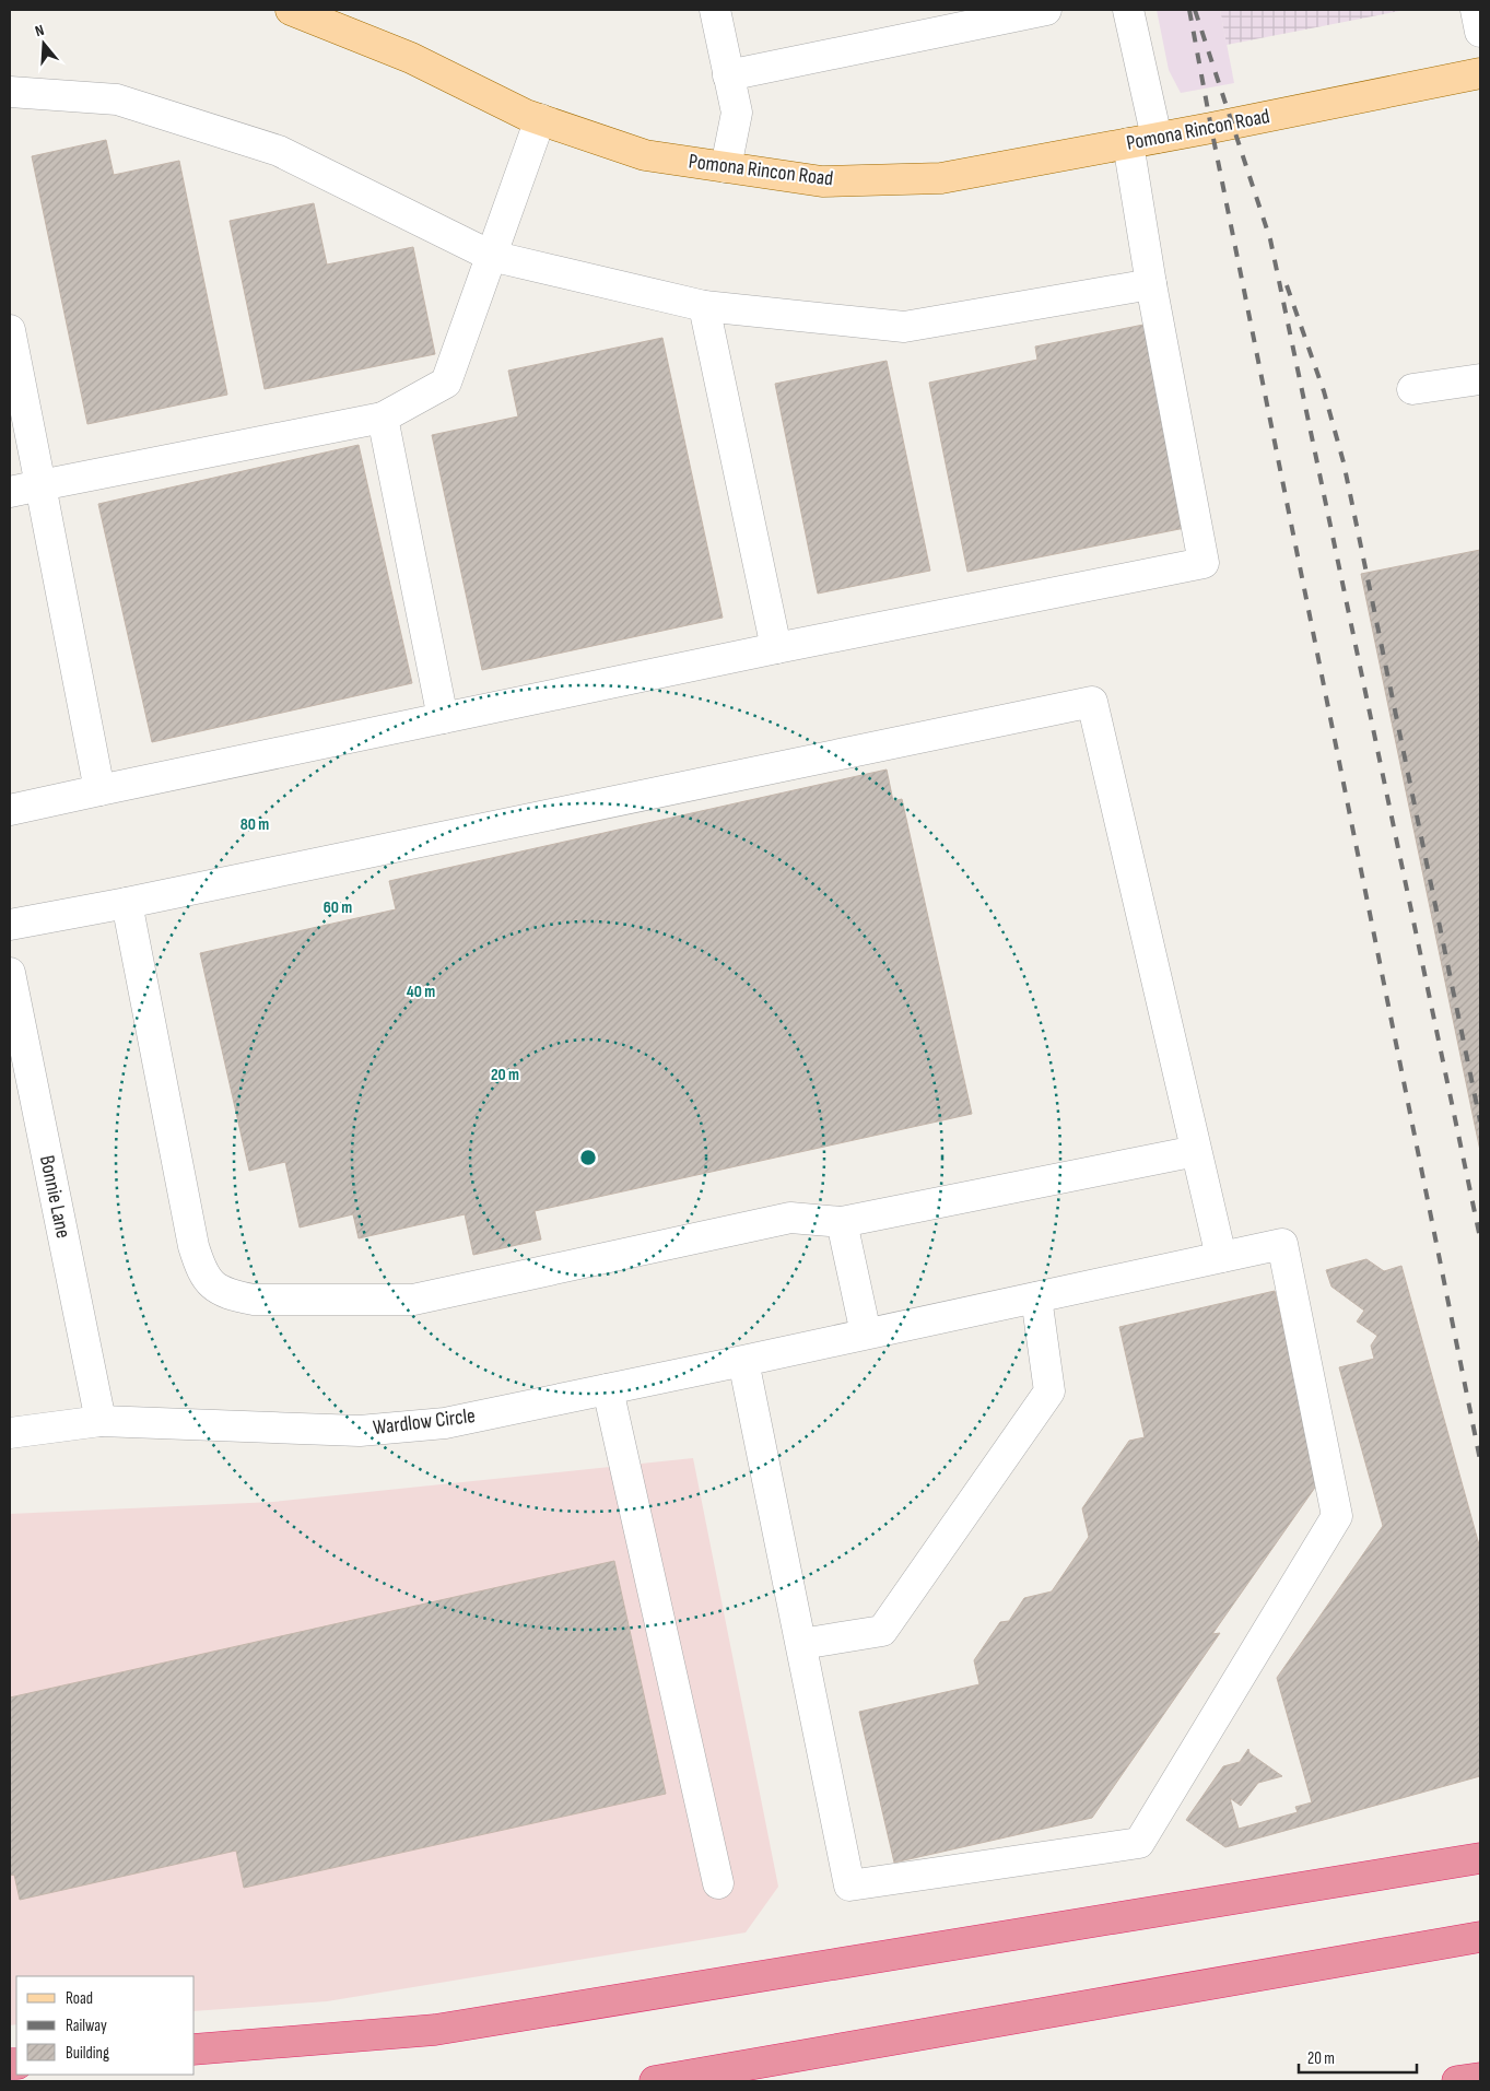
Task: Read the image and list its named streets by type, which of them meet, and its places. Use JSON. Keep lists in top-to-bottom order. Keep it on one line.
{"streets":{"main road":["Pomona Rincon Road"],"street":["Bonnie Lane","Wardlow Circle"]},"crossings":[["Bonnie Lane","Wardlow Circle"]],"legend":["Road","Railway","Building"],"scale_bar":"20 m","north":"top","rings":["80 m","60 m","40 m","20 m"]}
